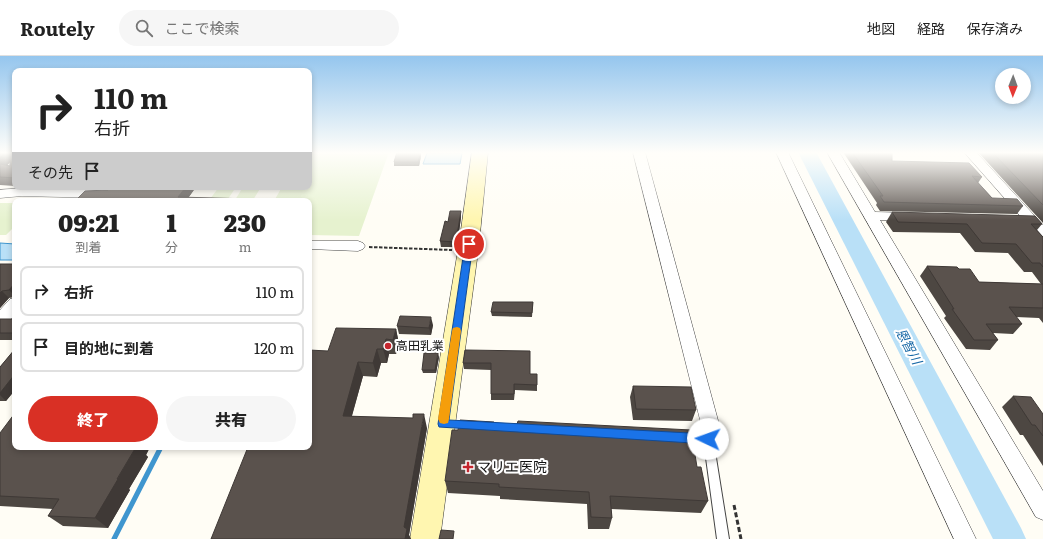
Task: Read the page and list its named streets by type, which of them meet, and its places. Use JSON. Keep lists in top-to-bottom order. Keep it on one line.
{"water":["恩智川"],"places":{"other":["高田乳業"],"health":["マリエ医院"]},"north":"bottom","page":{"header":"Routely","search":"ここで検索","nav":["地図","経路","保存済み"],"turn":["110 m","右折"],"then":"その先","eta":["09:21","到着","1","分","230","m"],"list":[{"name":"右折","value":"110 m"},{"name":"目的地に到着","value":"120 m"}],"buttons":["終了","共有"]}}
